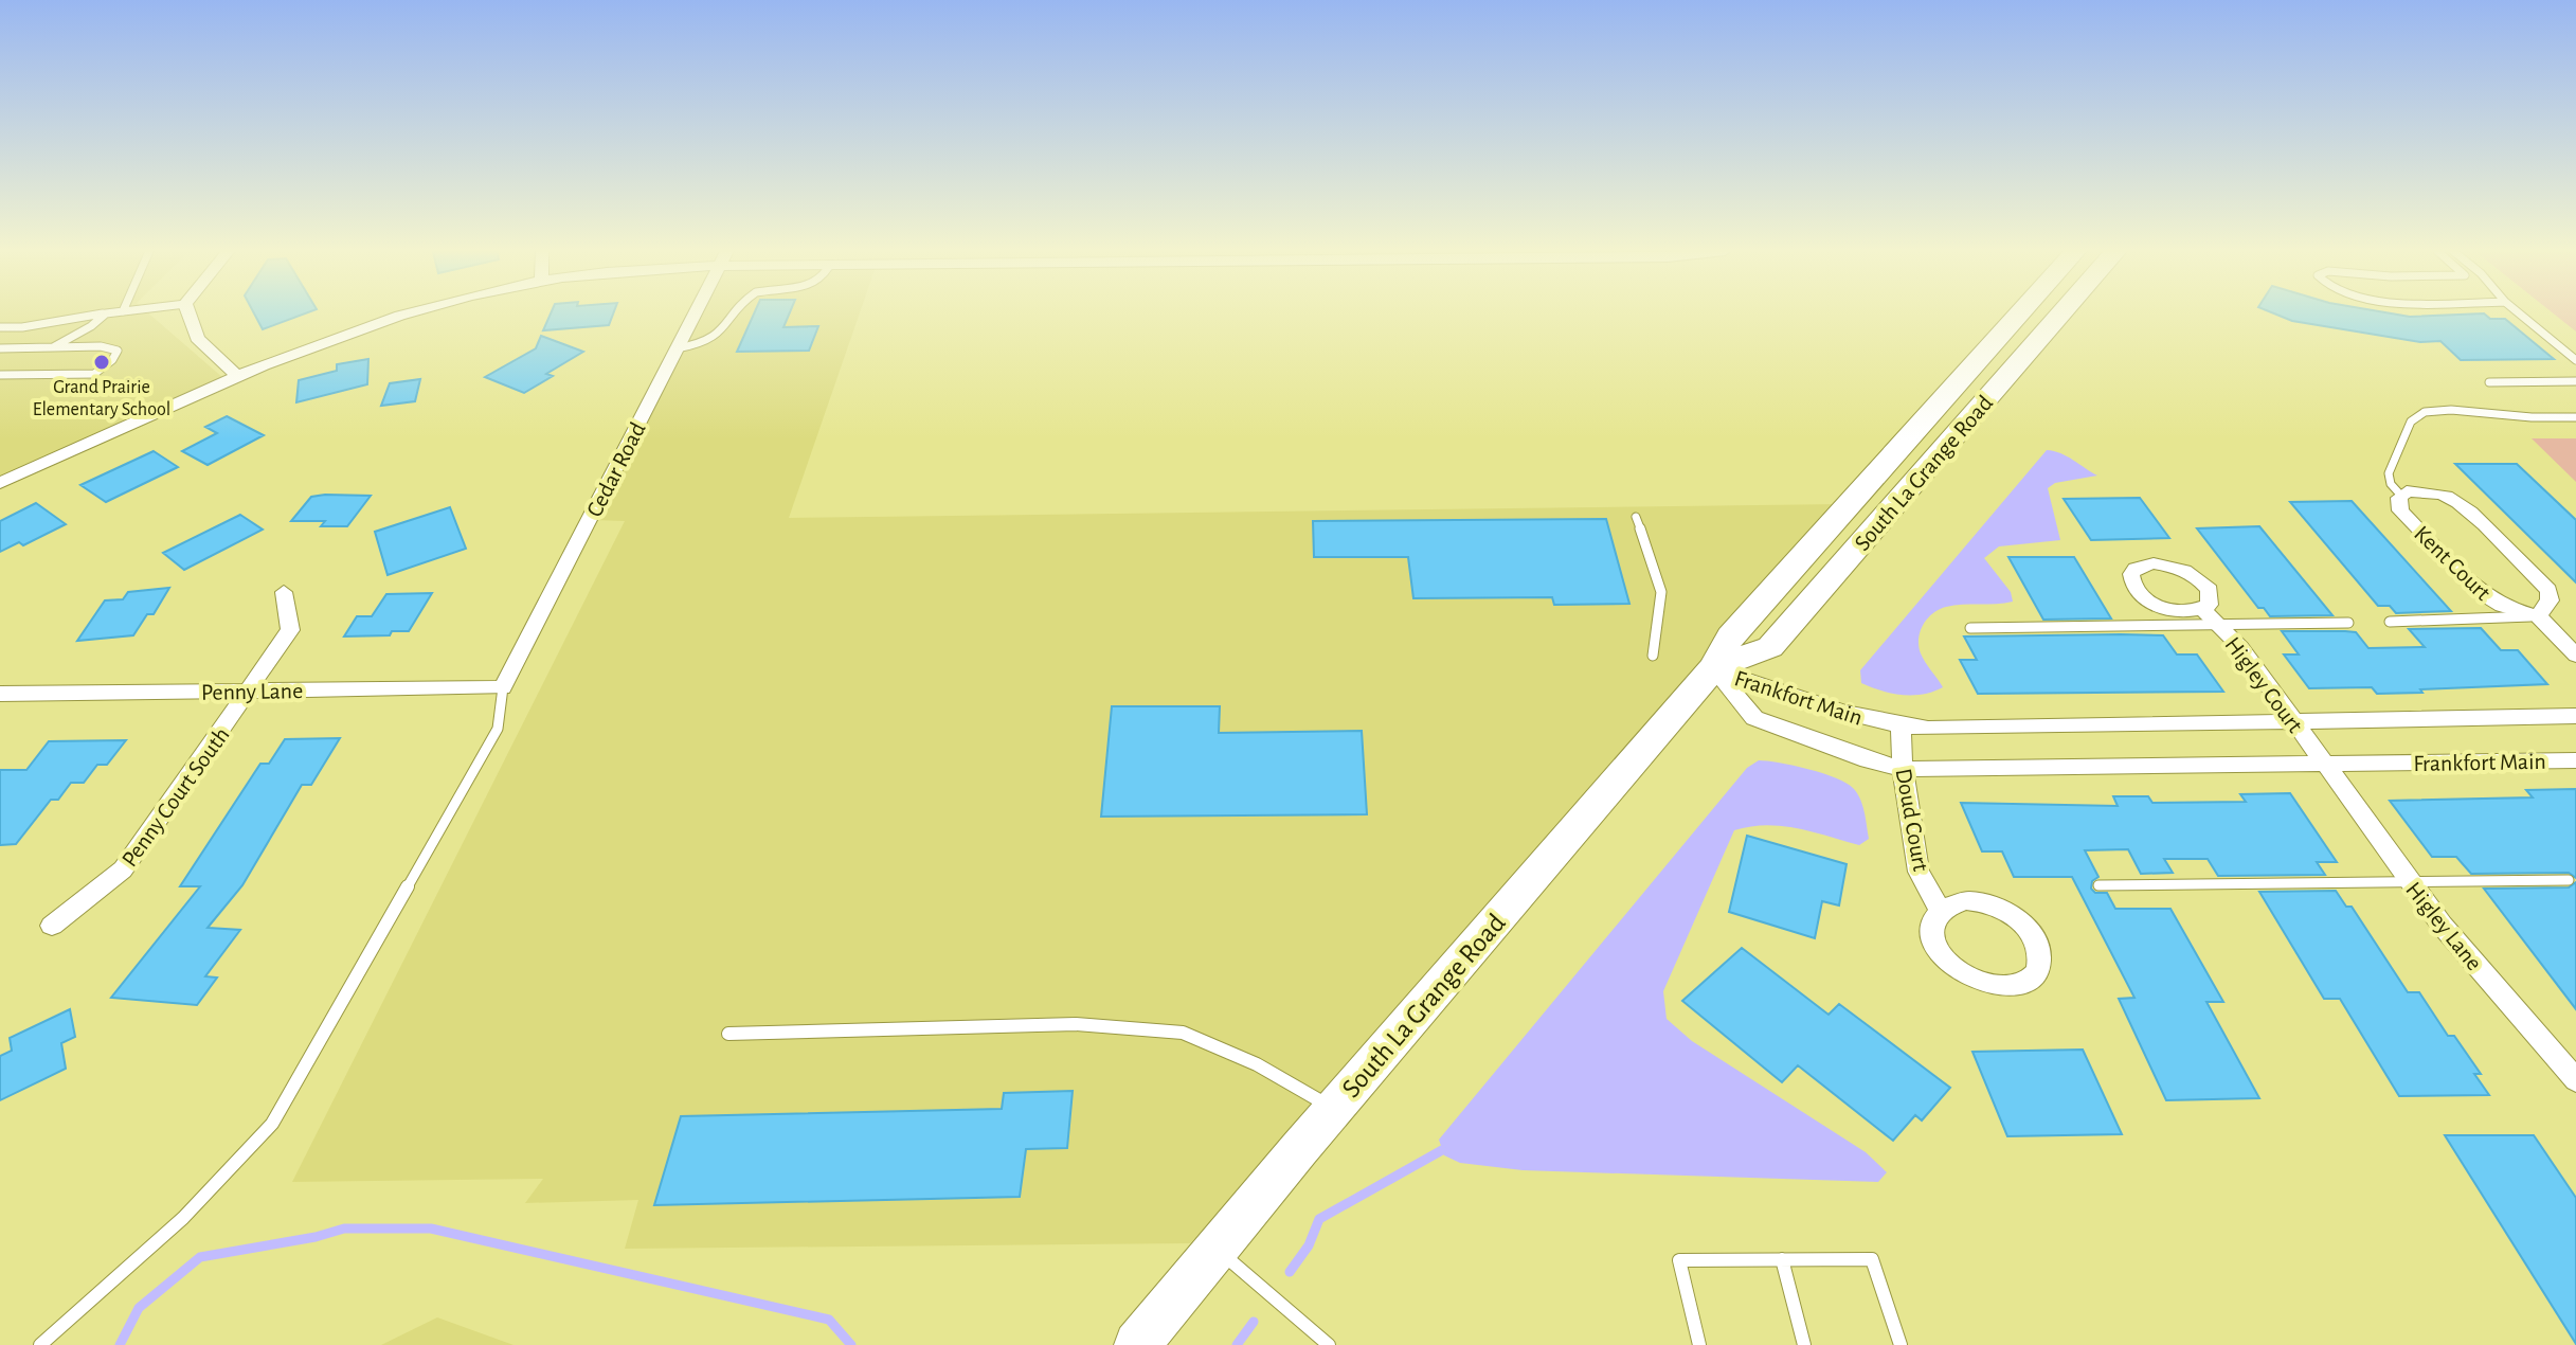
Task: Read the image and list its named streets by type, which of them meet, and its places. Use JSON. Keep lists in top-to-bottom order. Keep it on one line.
{"streets":{"main road":["South La Grange Road"],"street":["Cedar Road","Kent Court","Higley Court","Penny Lane","Frankfort Main","Penny Court South","Doud Court","Higley Lane"]},"crossings":[["Cedar Road","Penny Lane"],["South La Grange Road","Frankfort Main"],["Higley Court","Frankfort Main"],["Higley Court","Higley Lane"],["Penny Lane","Penny Court South"],["Frankfort Main","Doud Court"],["Frankfort Main","Higley Lane"]],"places":["Grand Prairie Elementary School"]}
